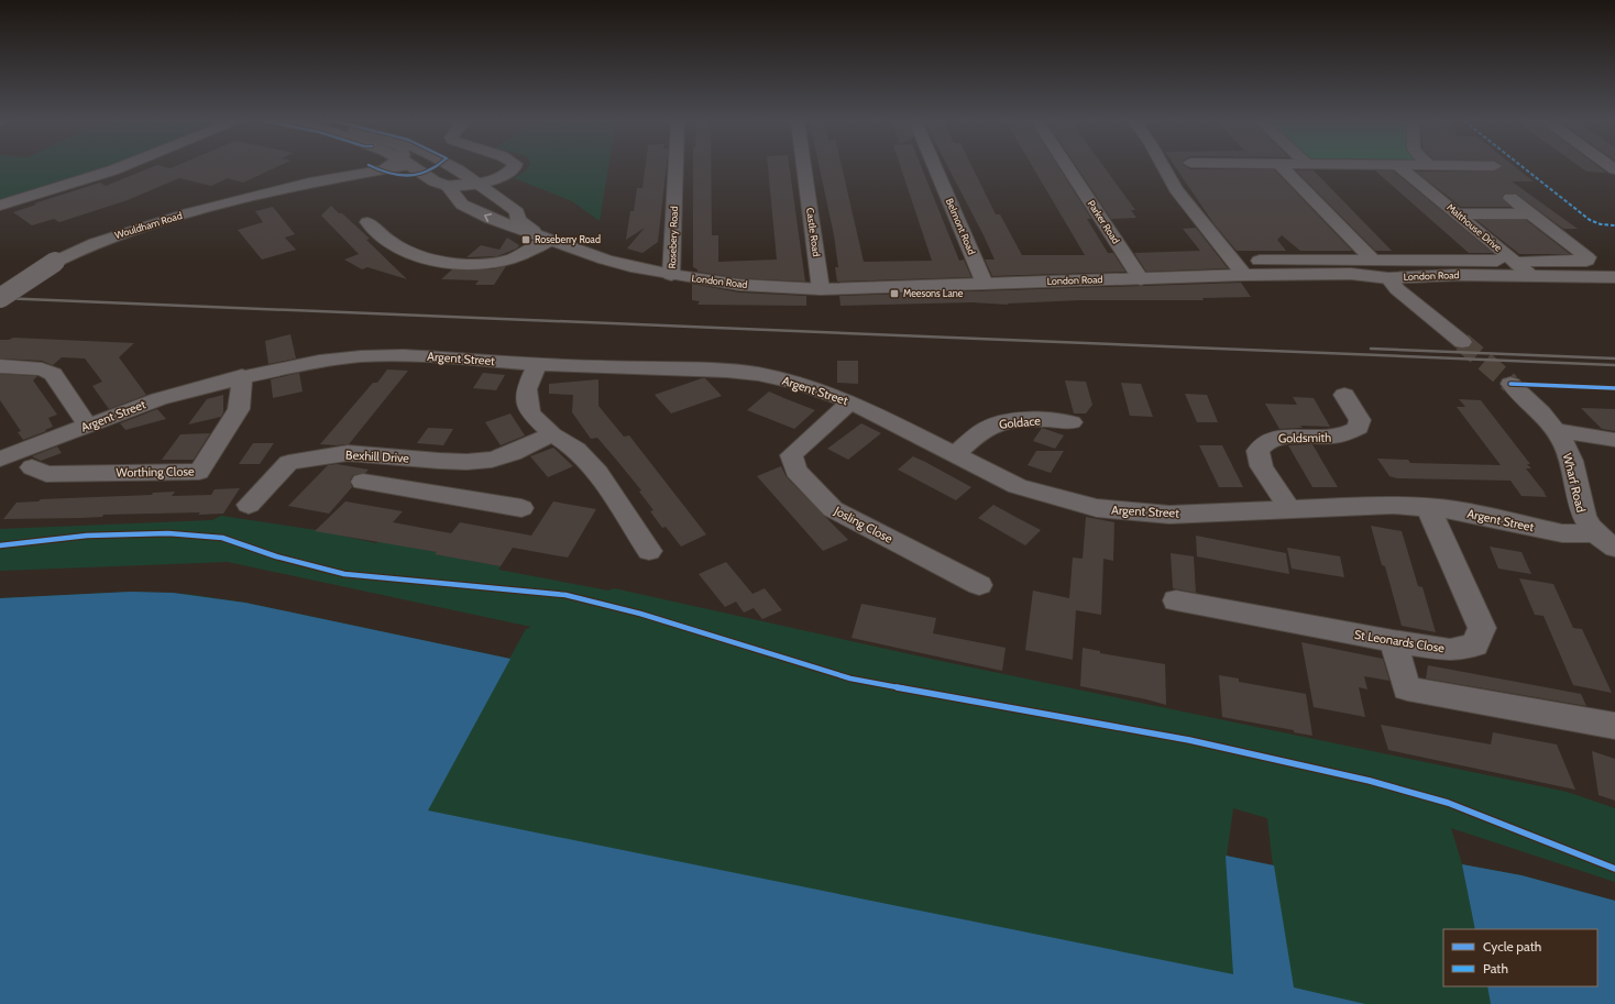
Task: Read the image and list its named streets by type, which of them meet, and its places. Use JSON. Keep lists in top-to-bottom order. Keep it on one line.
{"streets":{"street":["Parker Road","Wouldham Road","Belmont Road","Malthouse Drive","Castle Road","Rosebery Road","London Road","Argent Street","Goldace","Goldsmith","Bexhill Drive","Worthing Close","Wharf Road","Josling Close","St Leonards Close"]},"crossings":[["Parker Road","London Road"],["Belmont Road","London Road"],["Malthouse Drive","London Road"],["Castle Road","London Road"],["Rosebery Road","London Road"],["Argent Street","Goldace"],["Argent Street","Goldsmith"],["Argent Street","Worthing Close"],["Argent Street","Wharf Road"],["Argent Street","Josling Close"],["Argent Street","St Leonards Close"]],"places":{"transit":["Roseberry Road","Meesons Lane"]},"legend":["Cycle path","Path"]}
